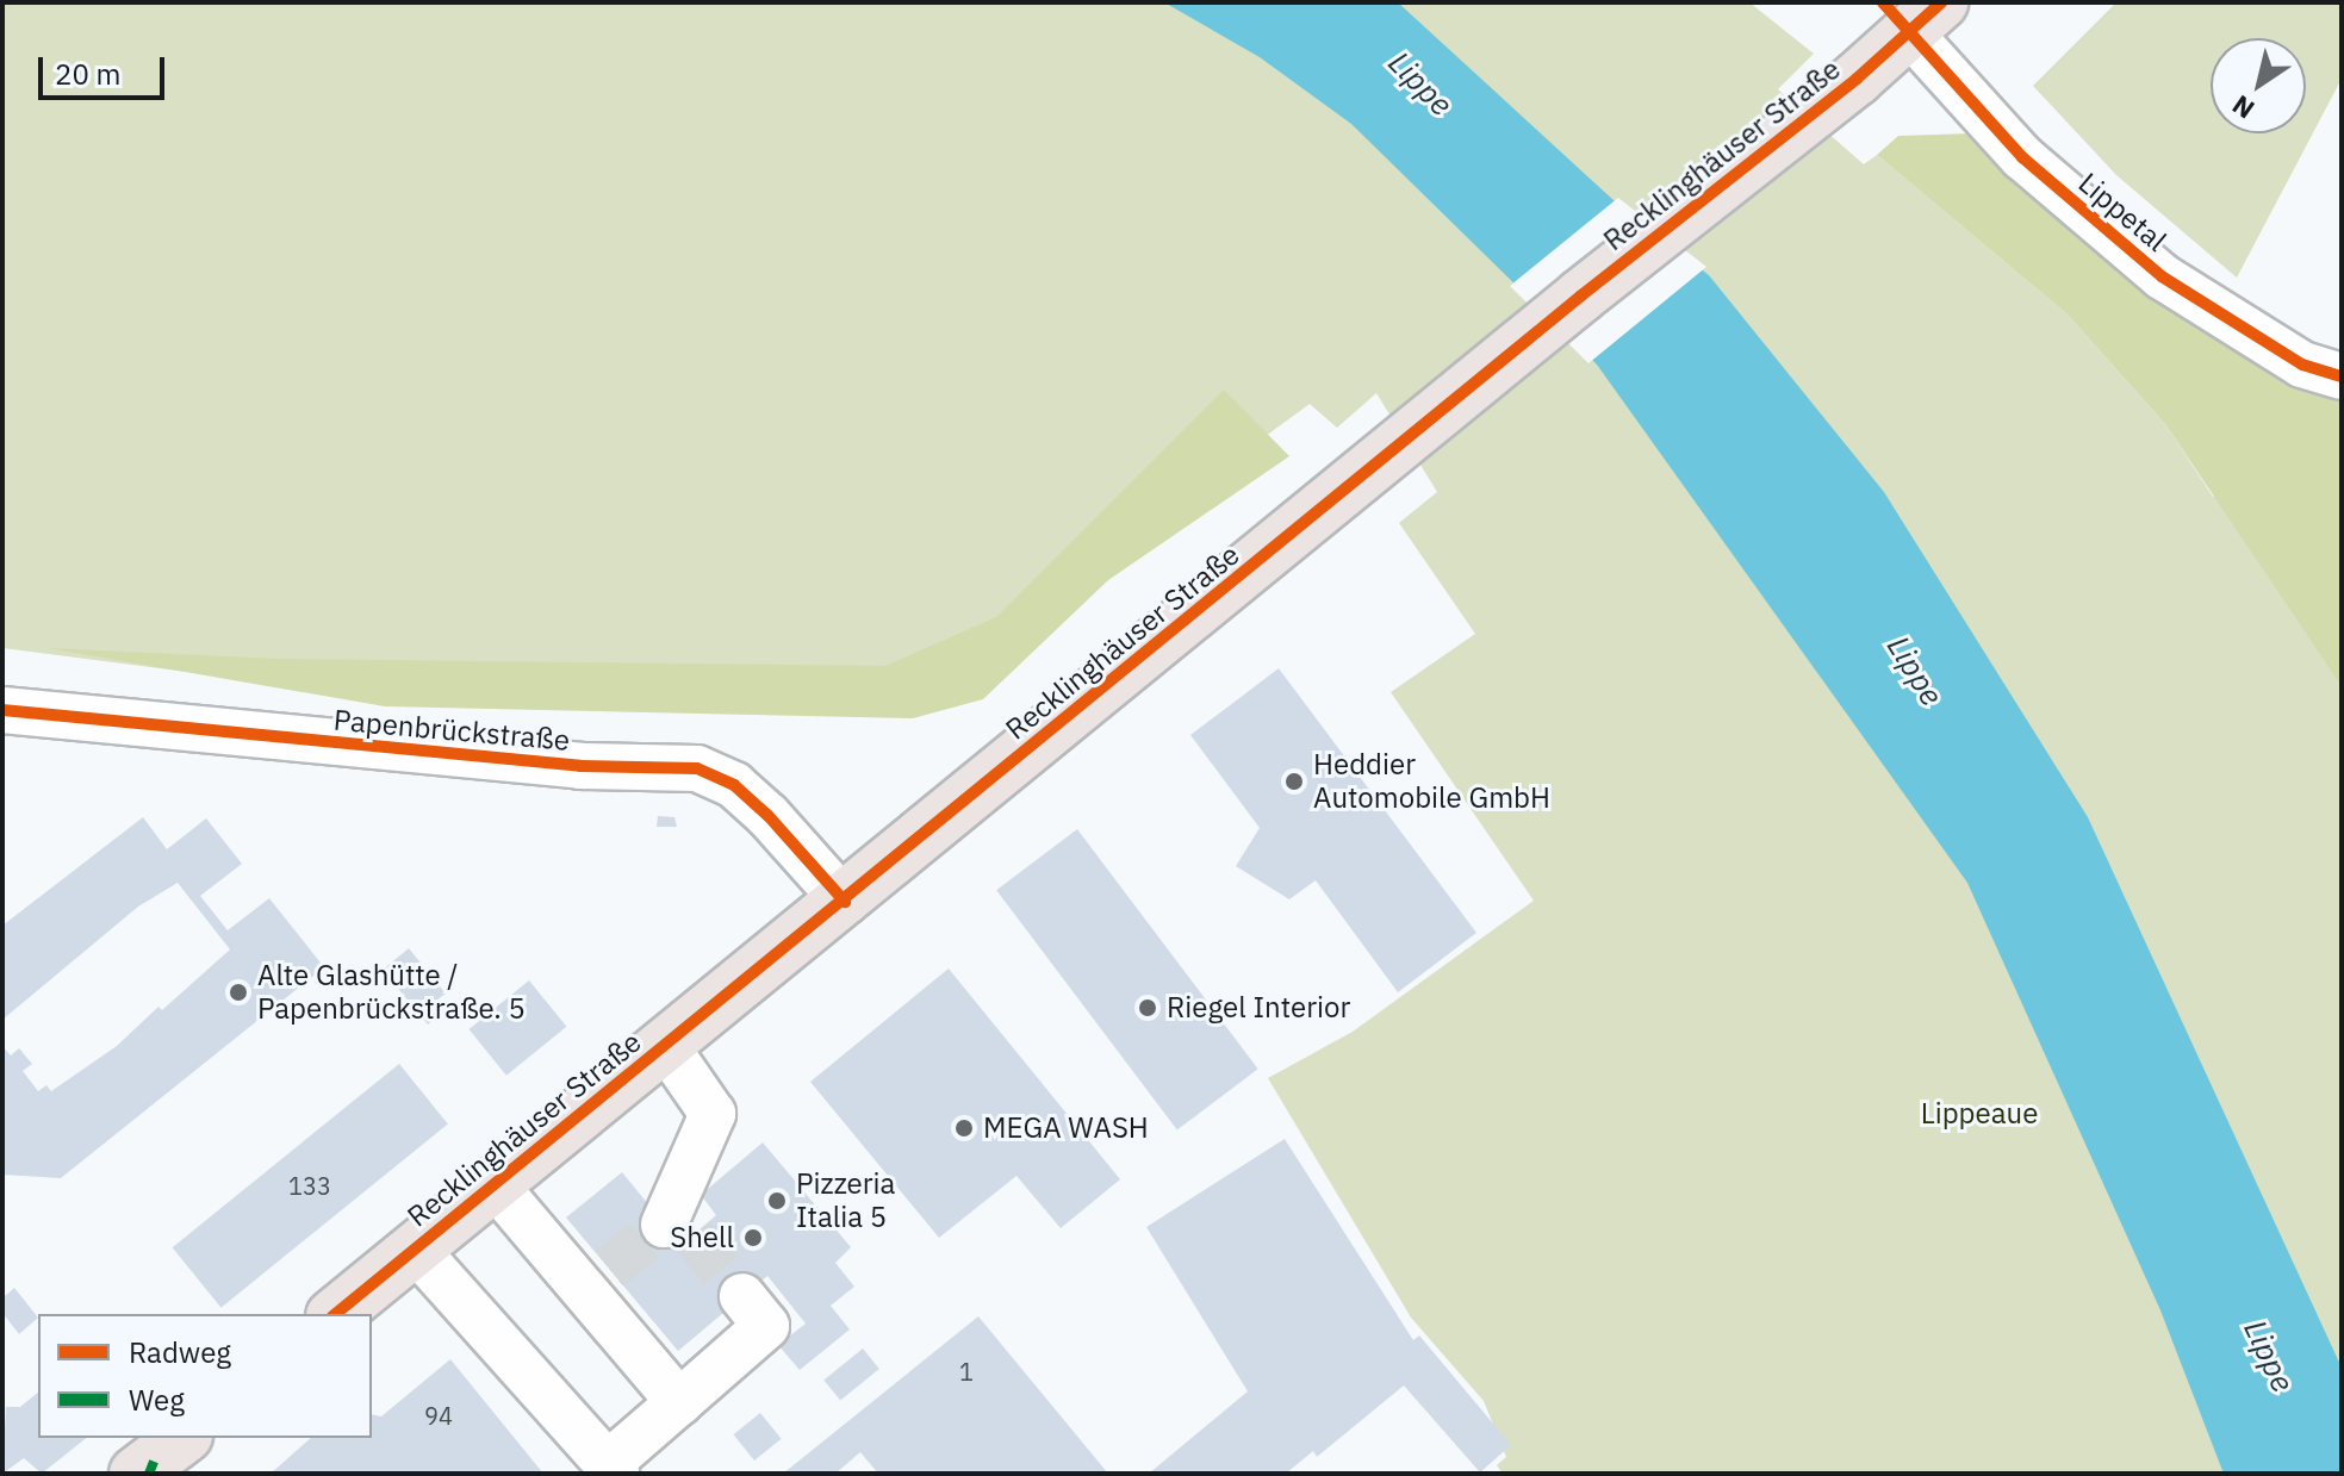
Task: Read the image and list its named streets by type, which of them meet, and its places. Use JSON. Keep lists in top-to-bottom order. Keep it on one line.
{"streets":{"main road":["Recklinghäuser Straße"],"street":["Lippetal","Papenbrückstraße"]},"crossings":[["Recklinghäuser Straße","Lippetal"],["Recklinghäuser Straße","Papenbrückstraße"]],"water":["Lippe"],"parks":["Lippeaue"],"places":["Heddier Automobile GmbH","Alte Glashütte / Papenbrückstraße. 5","Riegel Interior","MEGA WASH","Pizzeria Italia 5","Shell"],"house_numbers":["133","1","94"],"legend":["Radweg","Weg"],"scale_bar":"20 m","north":"bottom left"}
